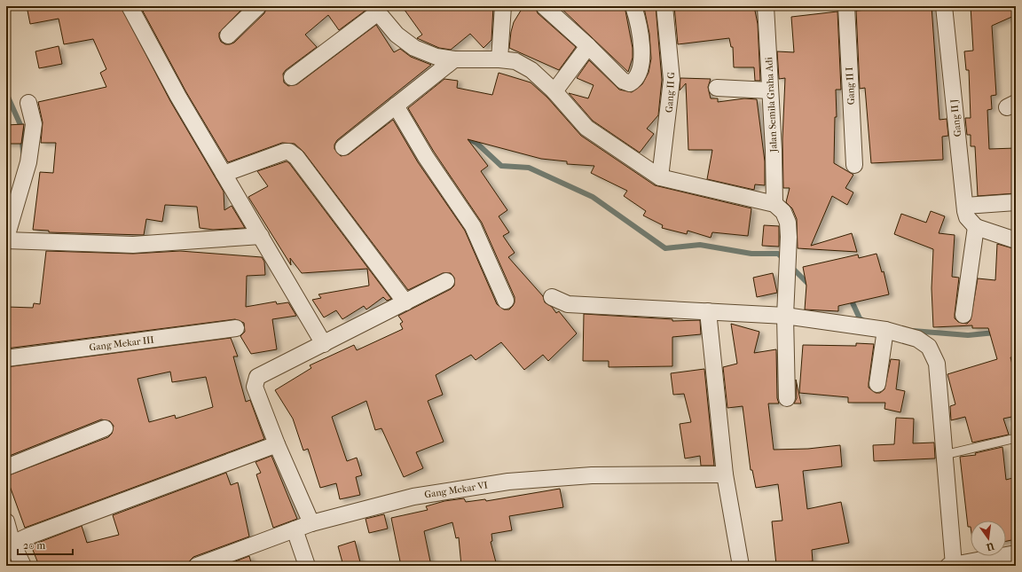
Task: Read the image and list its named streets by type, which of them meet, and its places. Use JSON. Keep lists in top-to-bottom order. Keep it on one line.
{"streets":{"street":["Gang II I","Gang II G","Jalan Semila Graha Adi","Gang II J","Gang Mekar III","Gang Mekar VI"]},"scale_bar":"20 m","north":"bottom"}
